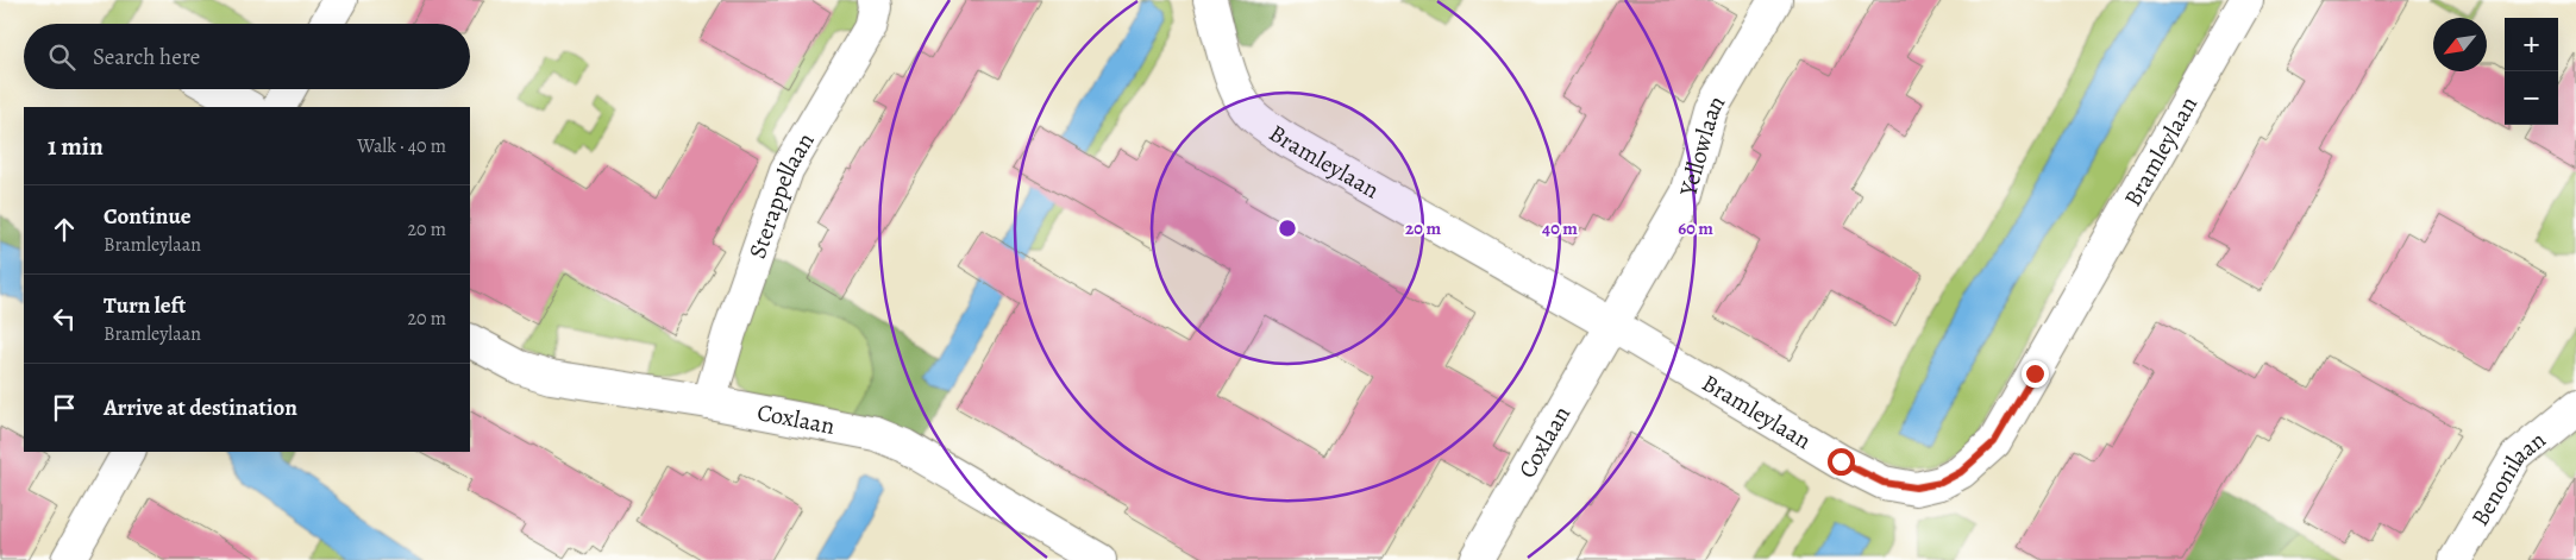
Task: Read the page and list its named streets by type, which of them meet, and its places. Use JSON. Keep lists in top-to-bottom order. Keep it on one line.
{"streets":{"street":["Yellowlaan","Bramleylaan","Sterappellaan","Coxlaan","Benonilaan"]},"crossings":[["Yellowlaan","Bramleylaan"],["Yellowlaan","Coxlaan"],["Bramleylaan","Coxlaan"],["Sterappellaan","Coxlaan"]],"north":"bottom left","page":{"map_buttons":["+","−"],"search":"Search here","heading":["1 min","Walk · 40 m"],"list":[["Continue","Bramleylaan","20 m"],["Turn left","Bramleylaan","20 m"],"Arrive at destination"]},"rings":["20 m","40 m","60 m"]}
